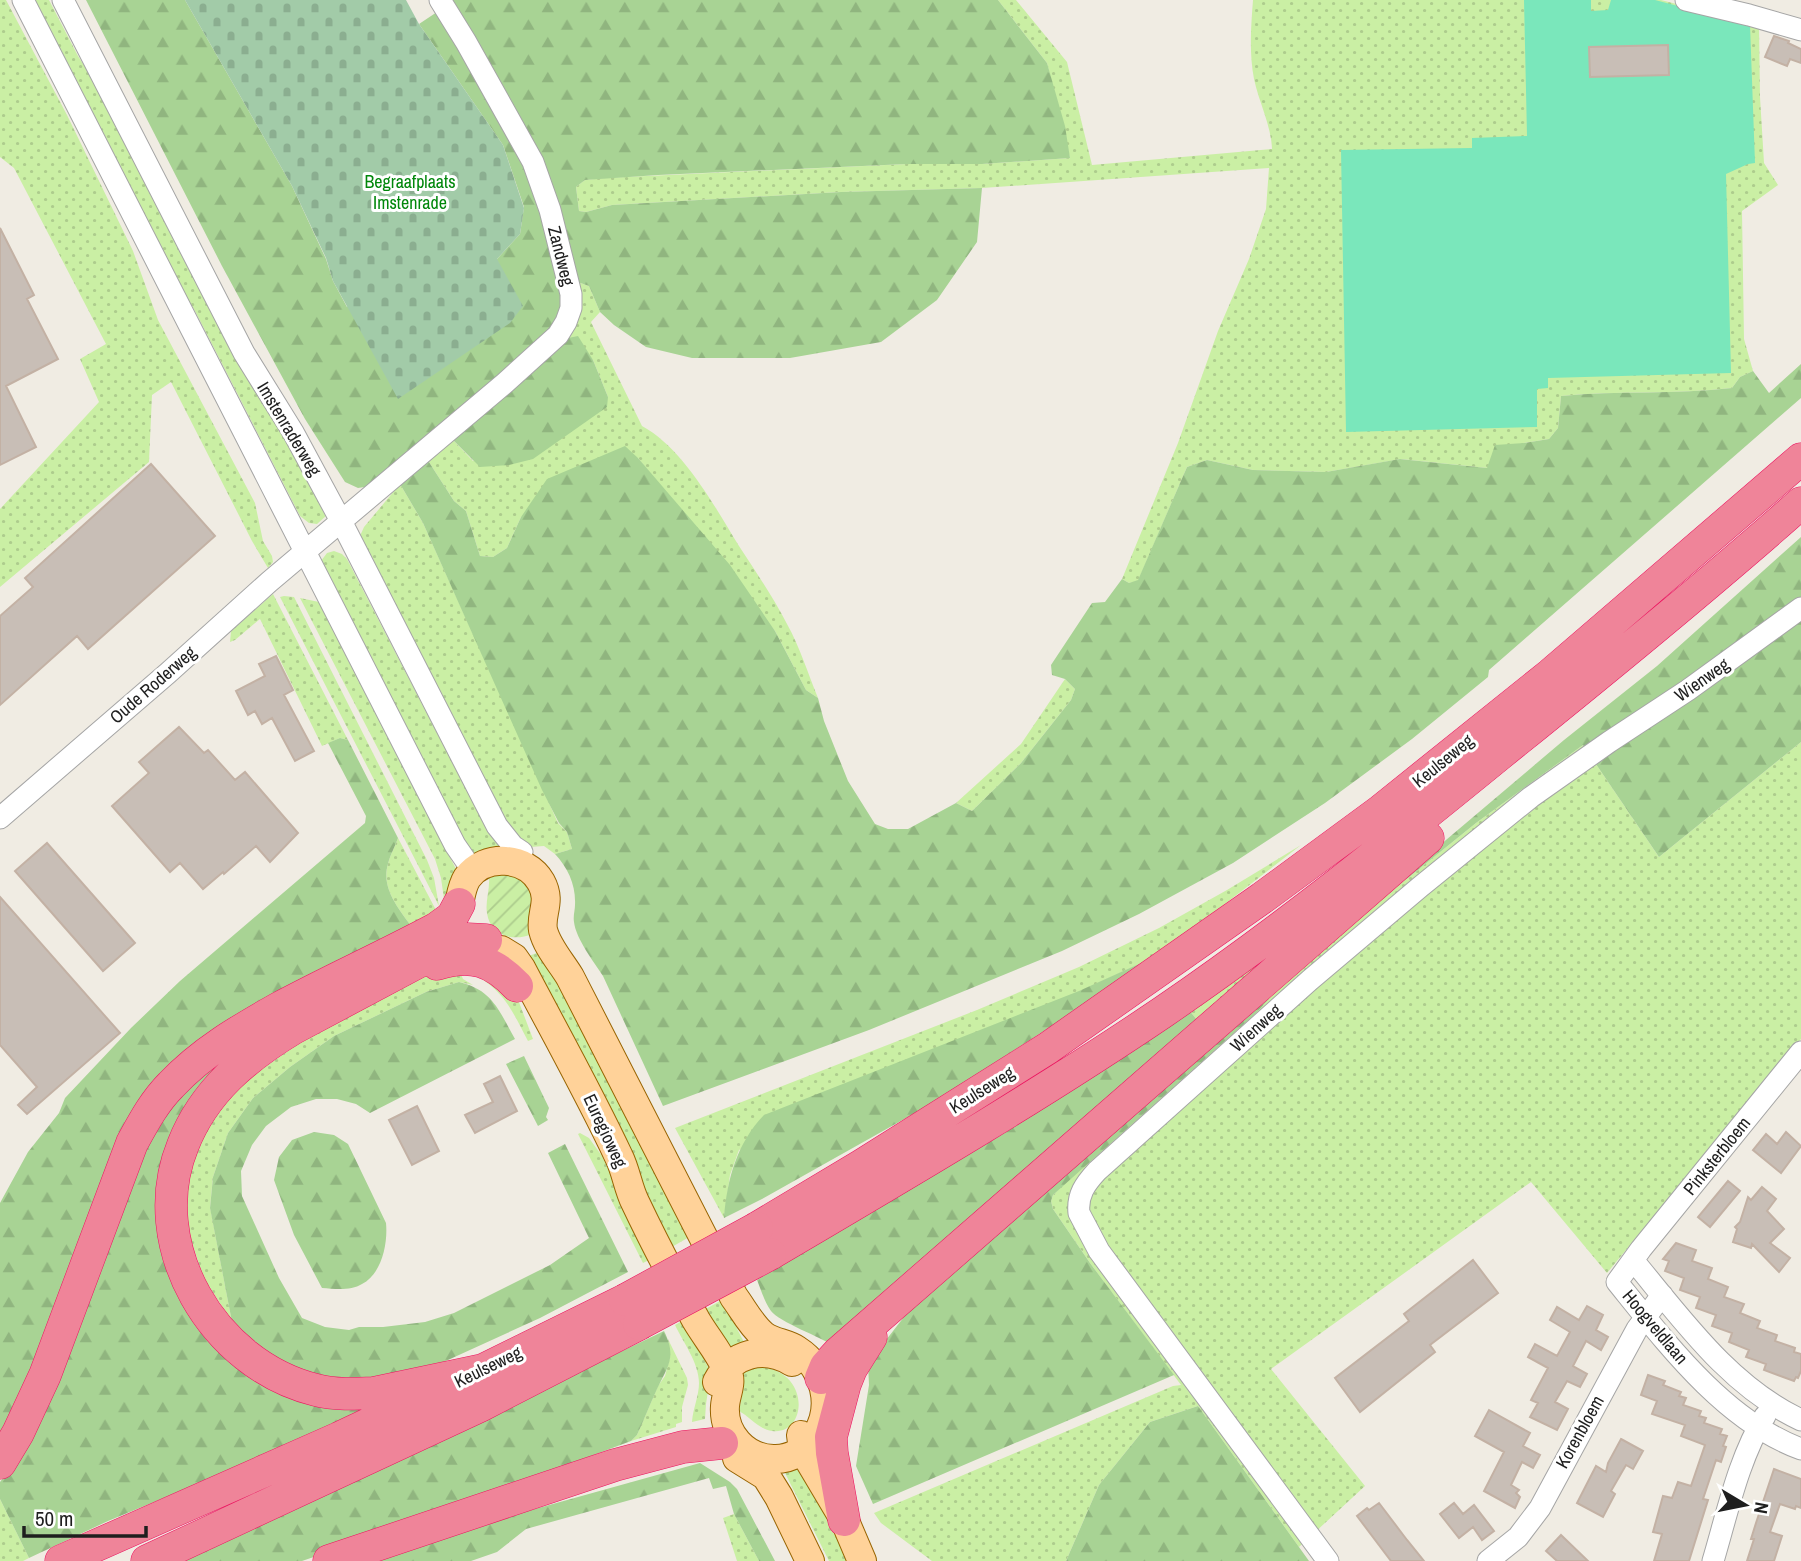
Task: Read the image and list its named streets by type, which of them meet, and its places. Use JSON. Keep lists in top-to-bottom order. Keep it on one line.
{"streets":{"highway":["Keulseweg"],"main road":["Euregioweg"],"street":["Zandweg","Imstenraderweg","Wienweg","Oude Roderweg","Pinksterbloem","Hoogveldlaan","Korenbloem"]},"crossings":[["Zandweg","Imstenraderweg"],["Zandweg","Oude Roderweg"],["Pinksterbloem","Hoogveldlaan"],["Hoogveldlaan","Korenbloem"]],"parks":["Begraafplaats Imstenrade"],"scale_bar":"50 m","north":"right"}
